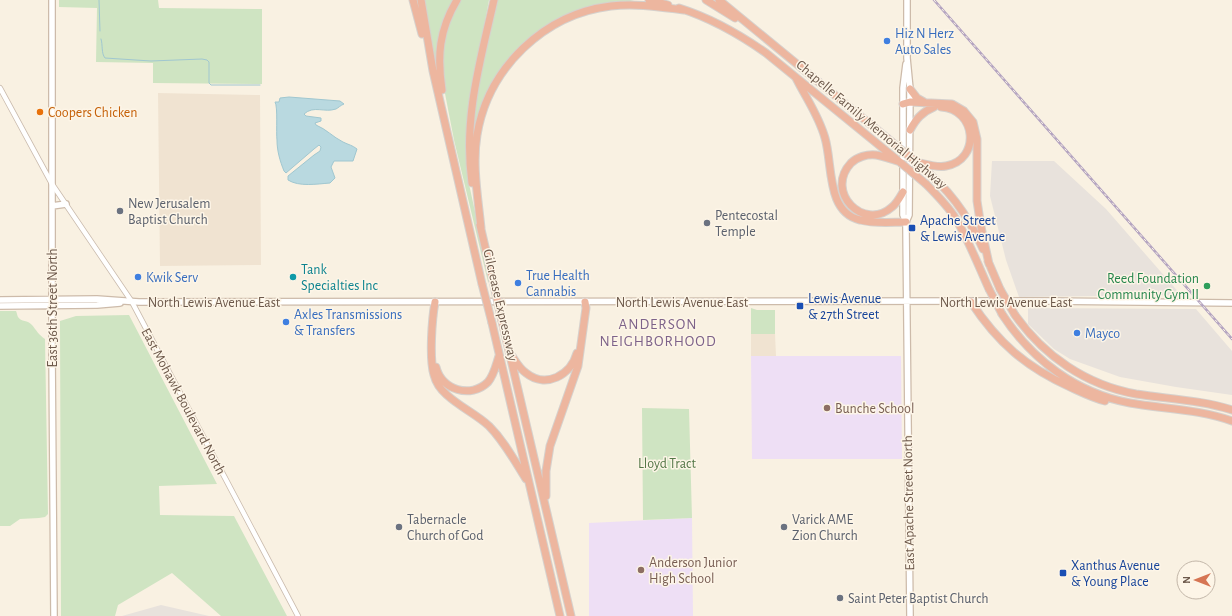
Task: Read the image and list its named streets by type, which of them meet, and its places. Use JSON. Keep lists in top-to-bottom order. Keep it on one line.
{"streets":{"highway":["Chapelle Family Memorial Highway","Gilcrease Expressway"],"main road":["North Lewis Avenue East","East 36th Street North","East Apache Street North"],"street":["East Mohawk Boulevard North"]},"crossings":[["North Lewis Avenue East","East 36th Street North"],["North Lewis Avenue East","East Mohawk Boulevard North"],["North Lewis Avenue East","East Apache Street North"],["East 36th Street North","East Mohawk Boulevard North"]],"districts":["ANDERSON NEIGHBORHOOD"],"parks":["Lloyd Tract"],"places":{"other":["Hiz N Herz Auto Sales","Coopers Chicken","New Jerusalem Baptist Church","Pentecostal Temple","Kwik Serv","Tank Specialties Inc","True Health Cannabis","Reed Foundation Community Gym II","Axles Transmissions & Transfers","Mayco","Bunche School","Tabernacle Church of God","Varick AME Zion Church","Anderson Junior High School","Saint Peter Baptist Church"],"transit":["Apache Street & Lewis Avenue","Lewis Avenue & 27th Street","Xanthus Avenue & Young Place"]},"north":"left"}
